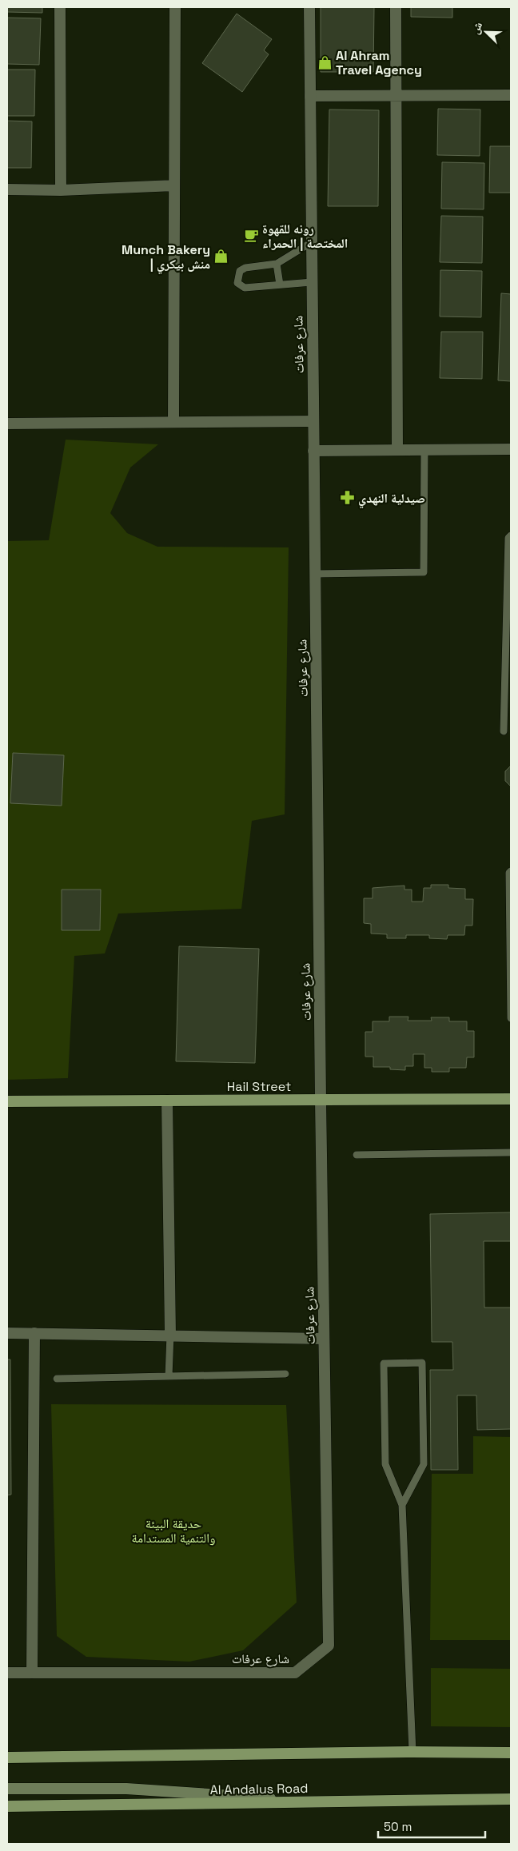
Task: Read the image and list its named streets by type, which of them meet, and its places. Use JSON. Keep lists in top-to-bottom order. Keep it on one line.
{"streets":{"main road":["Hail Street","Al Andalus Road"],"street":["شارع عرفات"]},"crossings":[["شارع عرفات","Hail Street"]],"parks":["حديقة البيئة والتنمية المستدامة"],"places":{"shop":["Al Ahram Travel Agency","Munch Bakery | منش بيكري"],"cafe":["رونه للقهوة المختصة | الحمراء"],"pharmacy":["صيدلية النهدي"]},"scale_bar":"50 m","north":"top left"}
